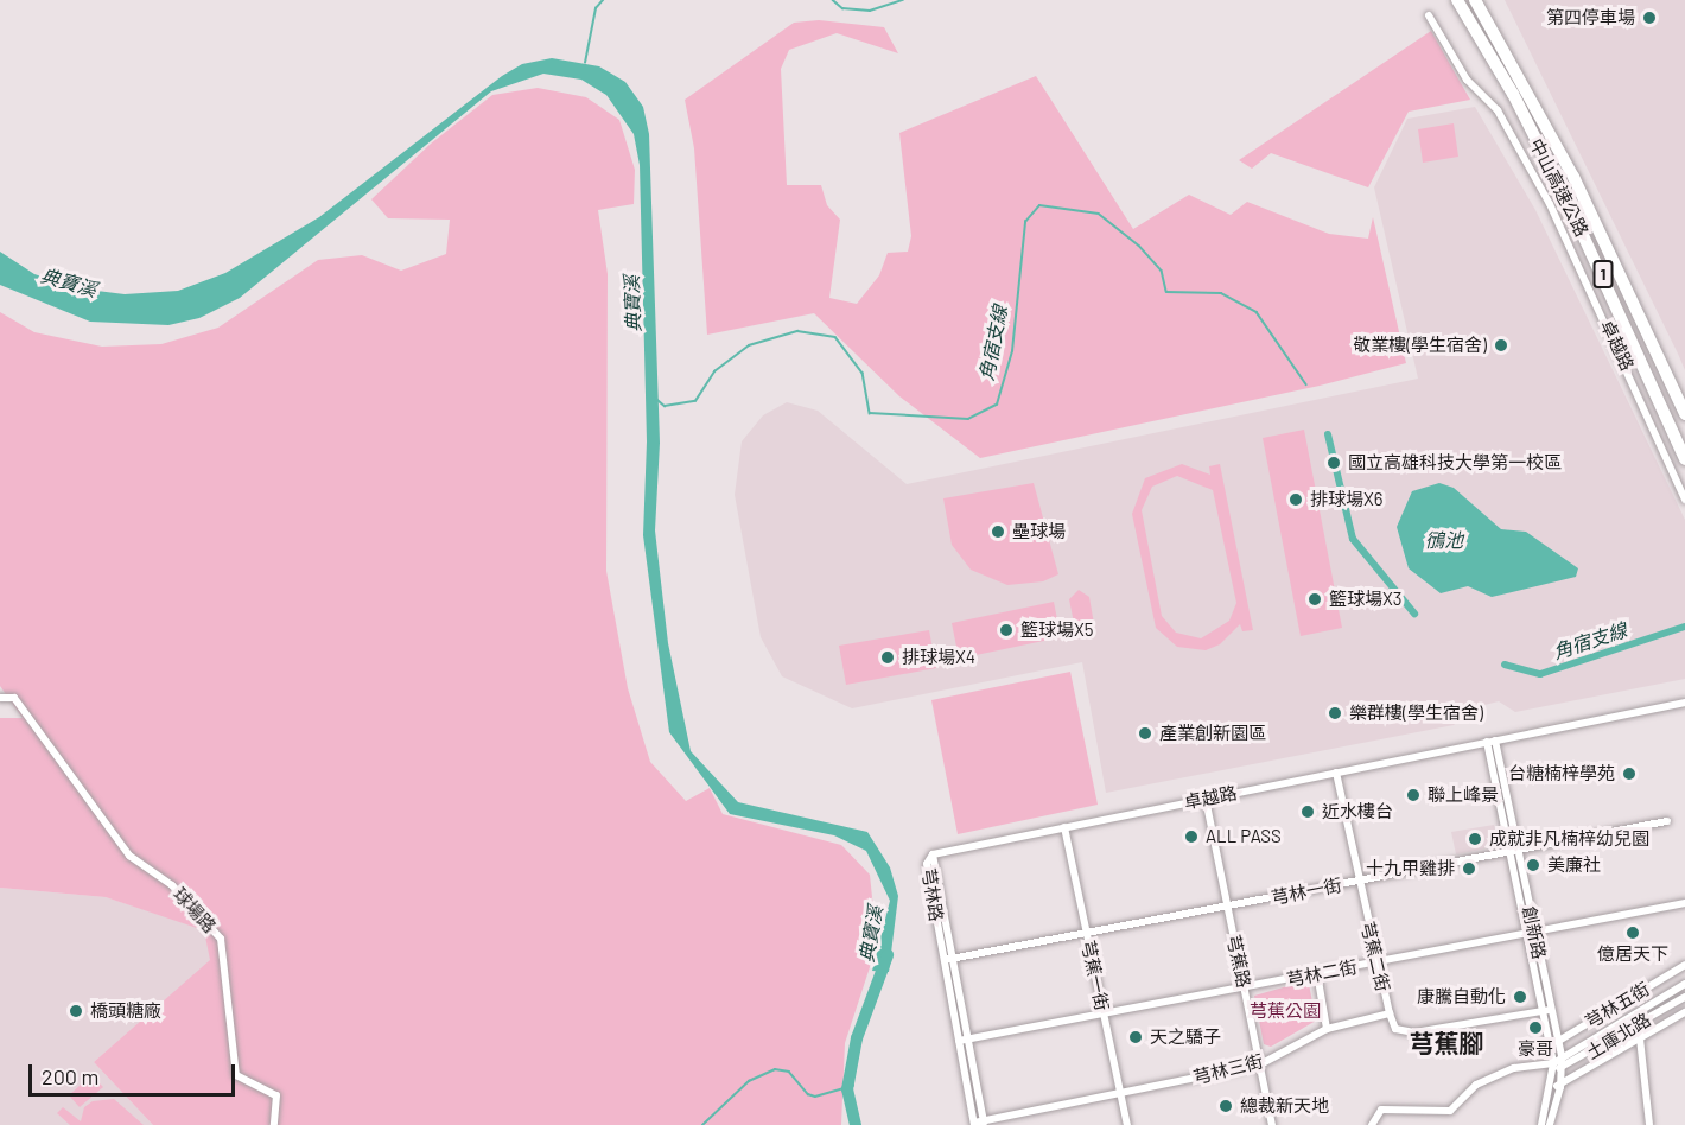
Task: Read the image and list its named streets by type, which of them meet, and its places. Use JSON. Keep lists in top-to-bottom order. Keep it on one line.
{"streets":{"highway":["中山高速公路","1"],"street":["卓越路","芎林一街","芎林路","球場路","創新路","芎蕉二街","芎蕉路","芎林二街","芎蕉一街","芎林五街","土庫北路","芎林三街"]},"crossings":[["卓越路","芎林路"],["卓越路","創新路"],["卓越路","芎蕉二街"],["卓越路","芎蕉路"],["卓越路","芎蕉一街"],["芎林一街","芎林路"],["芎林一街","創新路"],["芎林一街","芎蕉二街"],["芎林一街","芎蕉路"],["芎林一街","芎蕉一街"],["芎林路","芎林二街"],["芎林路","芎林三街"],["創新路","芎林二街"],["創新路","芎林五街"],["創新路","土庫北路"],["芎蕉二街","芎林二街"],["芎蕉二街","芎林三街"],["芎蕉路","芎林二街"],["芎蕉路","芎林三街"],["芎林二街","芎蕉一街"],["芎蕉一街","芎林三街"]],"districts":["芎蕉腳"],"water":["典寶溪","角宿支線","鴴池"],"parks":["芎蕉公園"],"places":["第四停車場","敬業樓(學生宿舍)","國立高雄科技大學第一校區","排球場X6","壘球場","籃球場X3","籃球場X5","排球場X4","樂群樓(學生宿舍)","產業創新園區","台糖楠梓學苑","聯上峰景","近水樓台","ALL PASS","成就非凡楠梓幼兒園","美廉社","十九甲雞排","億居天下","康騰自動化","橋頭糖廠","豪哥","天之驕子","總裁新天地"],"scale_bar":"200 m"}
